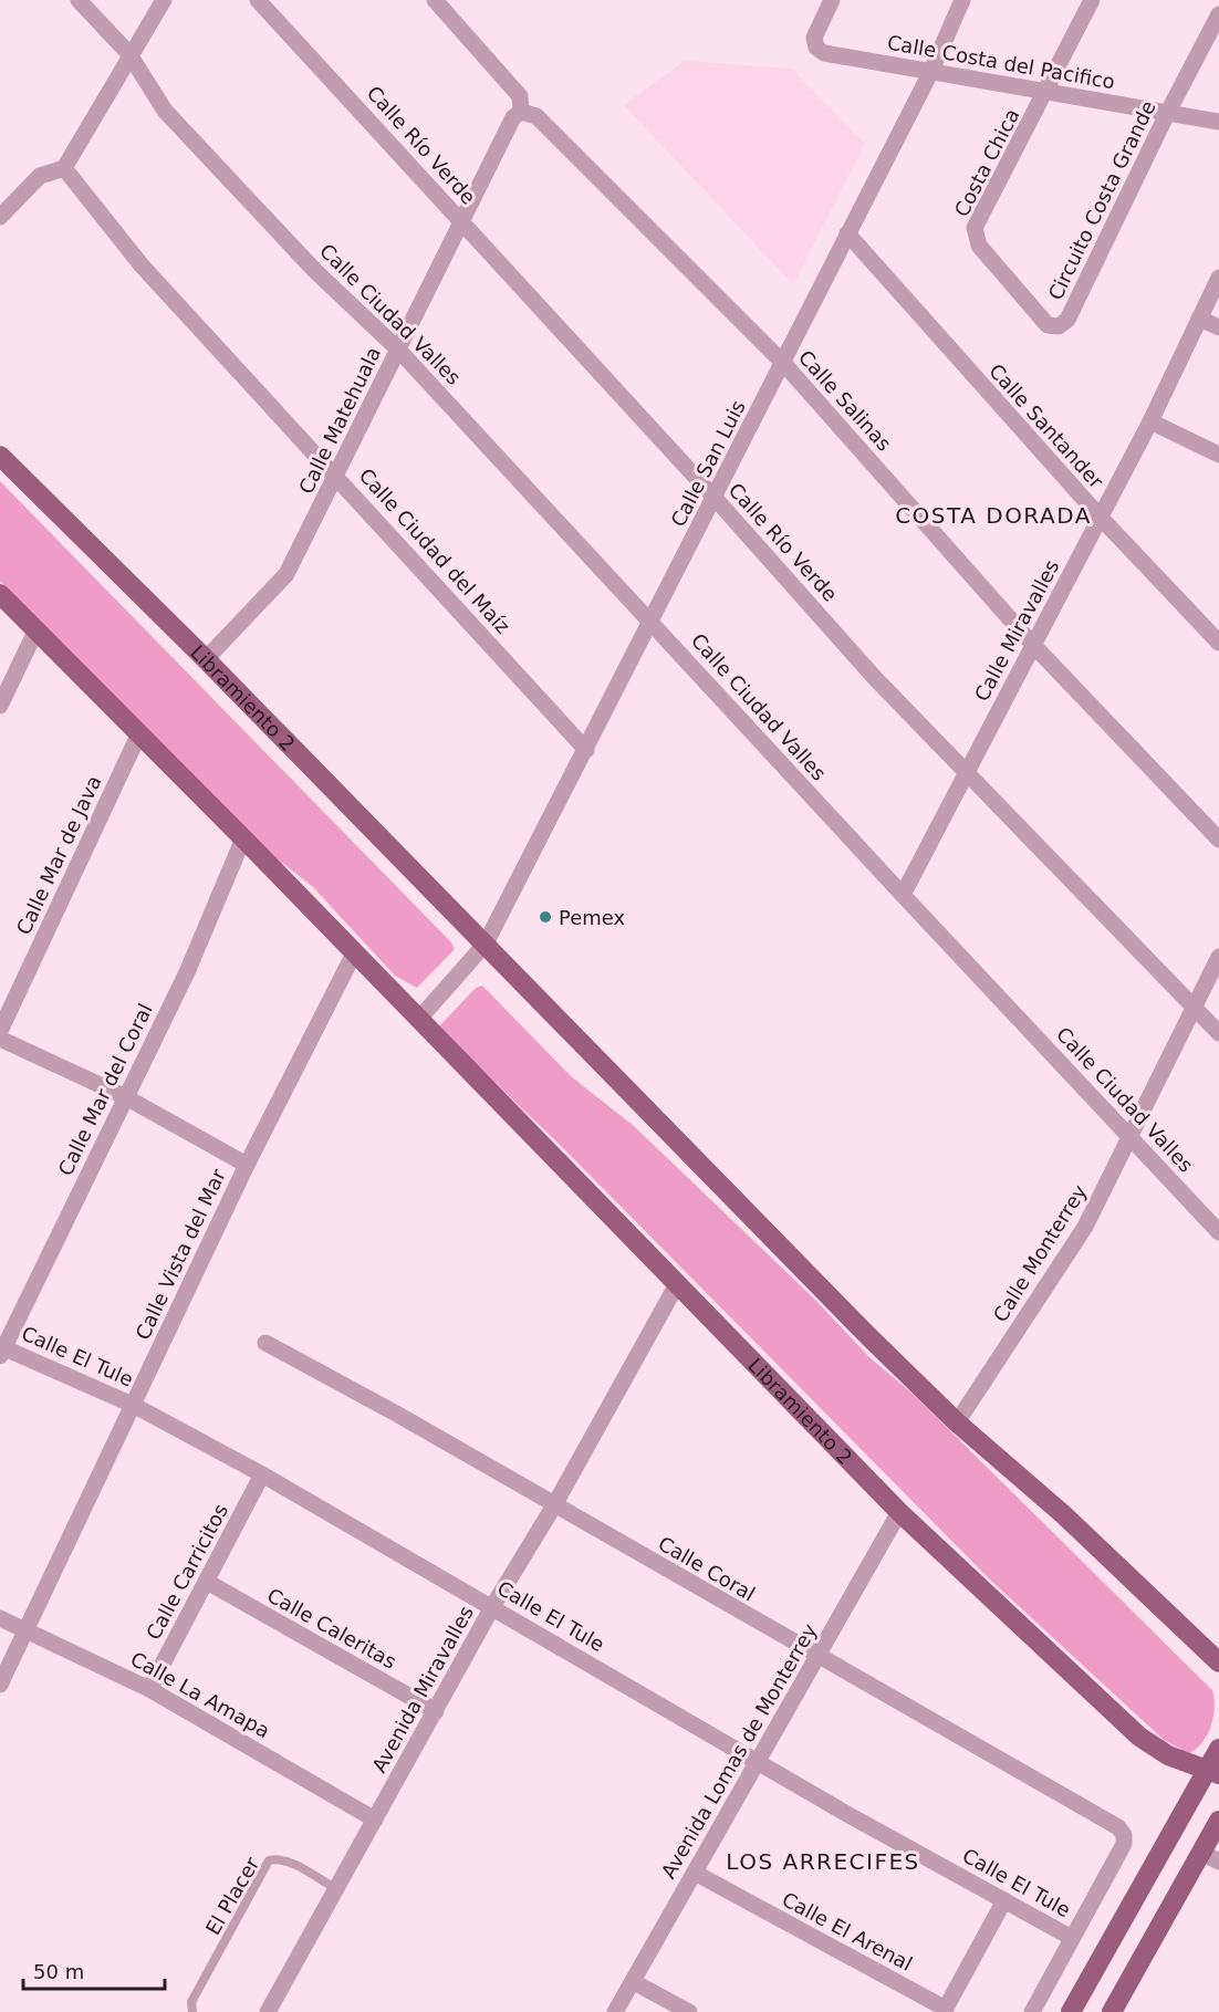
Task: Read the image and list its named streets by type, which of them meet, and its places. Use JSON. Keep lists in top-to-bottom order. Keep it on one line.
{"streets":{"main road":["Libramiento 2"],"street":["Calle Costa del Pacifico","Calle Río Verde","Costa Chica","Circuito Costa Grande","Calle Ciudad Valles","Calle Salinas","Calle Matehuala","Calle Santander","Calle San Luis","Calle Ciudad del Maíz","Calle Miravalles","Calle Mar de Java","Calle Mar del Coral","Calle Monterrey","Calle Vista del Mar","Calle El Tule","Calle Coral","Calle Carricitos","Calle Caleritas","Avenida Miravalles","Calle La Amapa","Avenida Lomas de Monterrey","Calle El Arenal"],"lane":["El Placer"]},"crossings":[["Calle Costa del Pacifico","Costa Chica"],["Calle Costa del Pacifico","Circuito Costa Grande"],["Calle Costa del Pacifico","Calle San Luis"],["Calle Río Verde","Calle Matehuala"],["Calle Río Verde","Calle San Luis"],["Calle Río Verde","Calle Miravalles"],["Calle Río Verde","Calle Monterrey"],["Costa Chica","Circuito Costa Grande"],["Calle Ciudad Valles","Calle Matehuala"],["Calle Ciudad Valles","Calle San Luis"],["Calle Ciudad Valles","Calle Miravalles"],["Calle Ciudad Valles","Calle Monterrey"],["Calle Salinas","Calle Matehuala"],["Calle Salinas","Calle San Luis"],["Calle Salinas","Calle Miravalles"],["Calle Matehuala","Calle Ciudad del Maíz"],["Calle Matehuala","Libramiento 2"],["Calle Santander","Calle San Luis"],["Calle Santander","Calle Miravalles"],["Calle San Luis","Calle Ciudad del Maíz"],["Calle San Luis","Libramiento 2"],["Libramiento 2","Calle Mar de Java"],["Libramiento 2","Calle Mar del Coral"],["Libramiento 2","Calle Monterrey"],["Libramiento 2","Calle Vista del Mar"],["Libramiento 2","Avenida Miravalles"],["Libramiento 2","Avenida Lomas de Monterrey"],["Calle Mar del Coral","Calle El Tule"],["Calle Vista del Mar","Calle El Tule"],["Calle Vista del Mar","Calle La Amapa"],["Calle El Tule","Calle Coral"],["Calle El Tule","Calle Carricitos"],["Calle El Tule","Avenida Miravalles"],["Calle El Tule","Avenida Lomas de Monterrey"],["Calle Coral","Avenida Miravalles"],["Calle Coral","Avenida Lomas de Monterrey"],["Calle Carricitos","Calle Caleritas"],["Calle Carricitos","Calle La Amapa"],["Calle Caleritas","Avenida Miravalles"],["Avenida Miravalles","Calle La Amapa"],["Avenida Miravalles","El Placer"],["Avenida Lomas de Monterrey","Calle El Arenal"]],"districts":["COSTA DORADA","LOS ARRECIFES"],"places":["Pemex"],"scale_bar":"50 m"}
